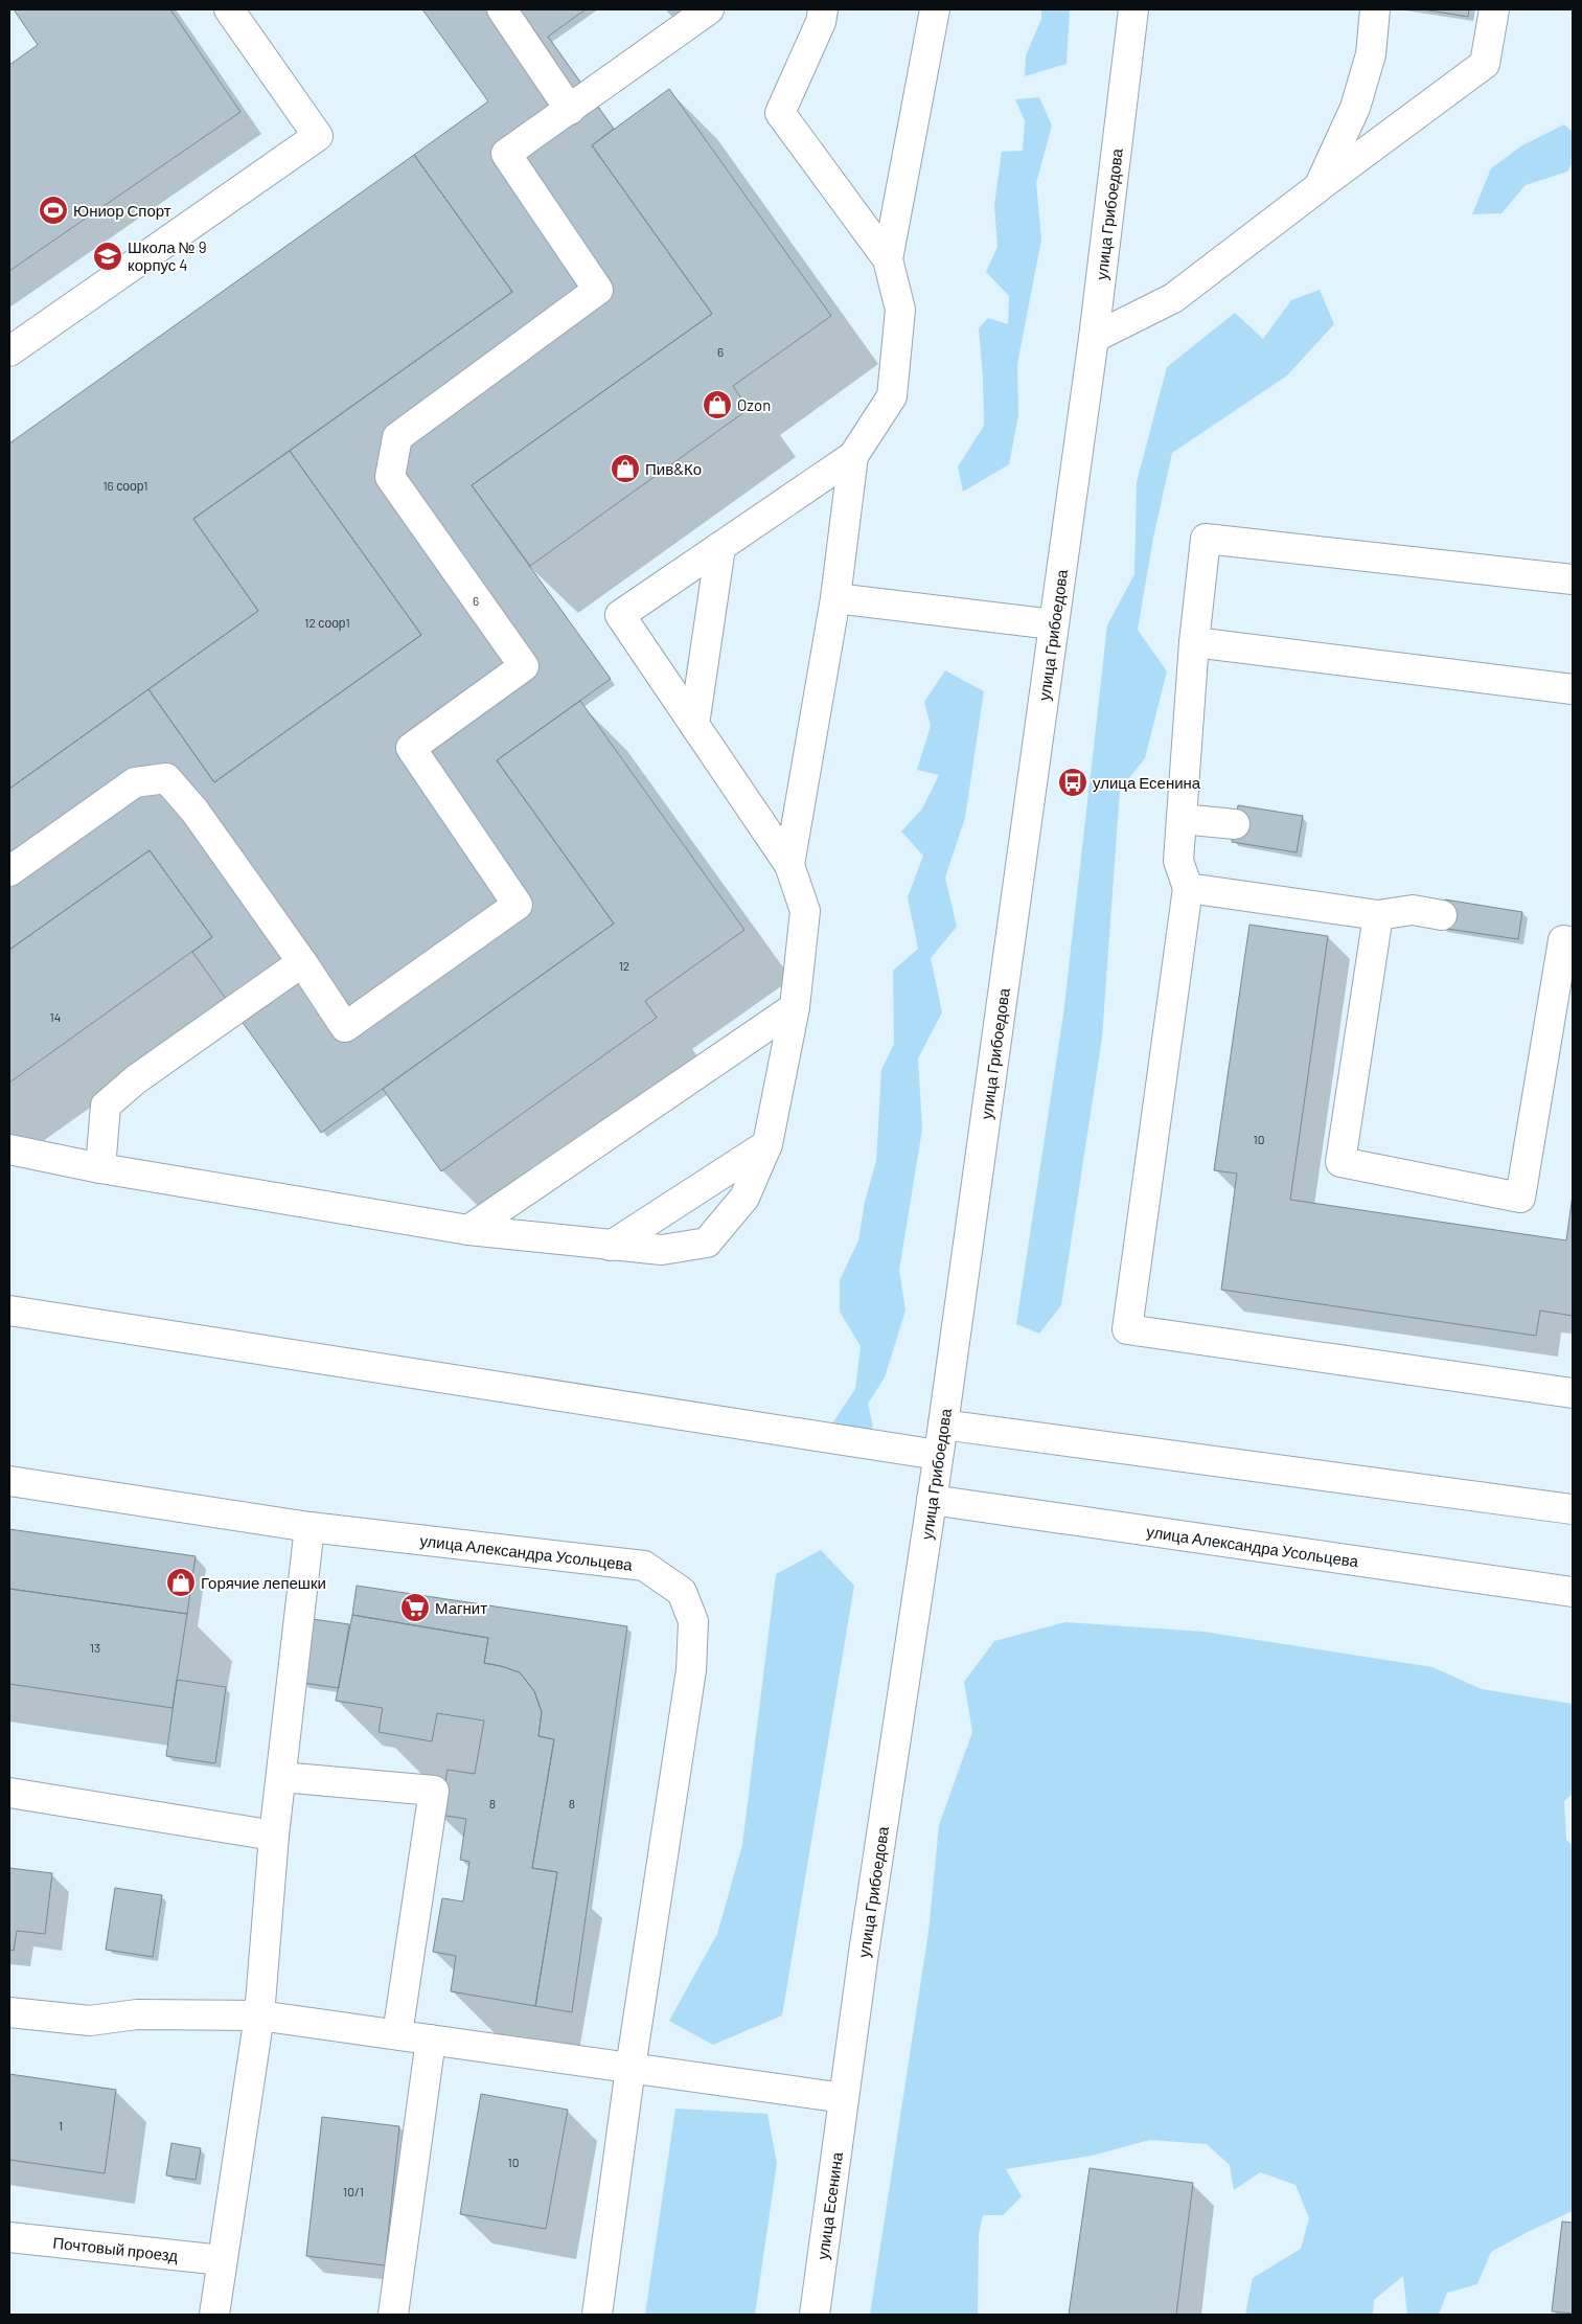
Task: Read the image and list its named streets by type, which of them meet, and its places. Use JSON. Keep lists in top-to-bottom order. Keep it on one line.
{"streets":{"street":["улица Грибоедова","улица Александра Усольцева","улица Есенина","Почтовый проезд"]},"crossings":[["улица Грибоедова","улица Александра Усольцева"],["улица Грибоедова","улица Есенина"]],"places":{"sports":["Юниор Спорт"],"school or university":["Школа № 9 корпус 4"],"shop":["Ozon","Пив&Ко","Горячие лепешки"],"bus stop":["улица Есенина"],"supermarket":["Магнит"]},"house_numbers":["6","16 соор1","6","12 соор1","12","14","10","13","8","8","1","10","10/1"]}
